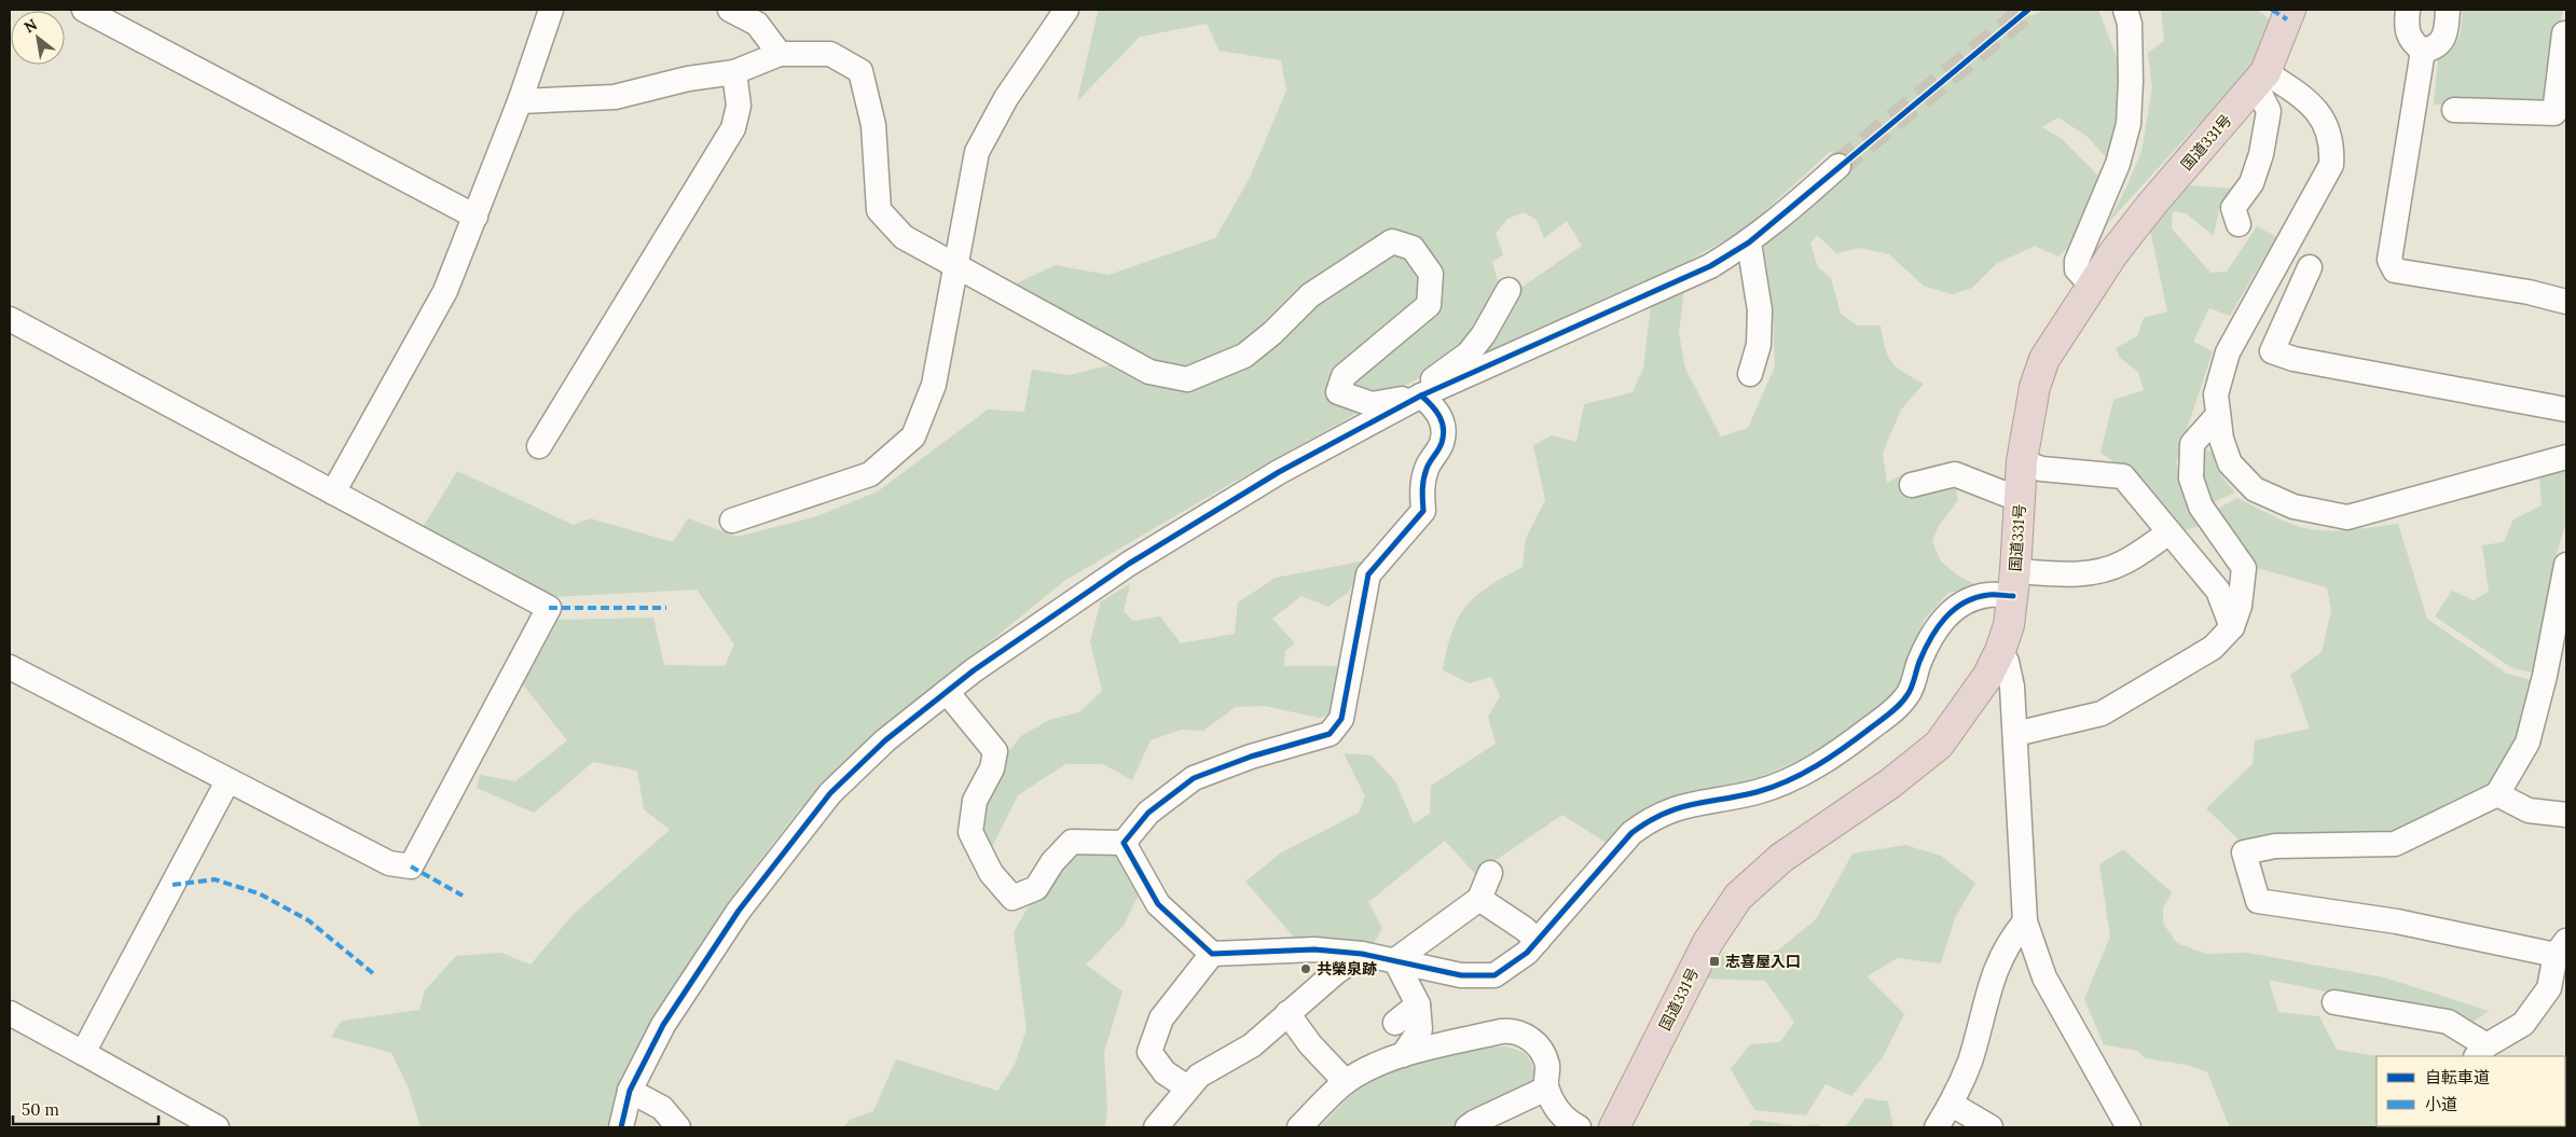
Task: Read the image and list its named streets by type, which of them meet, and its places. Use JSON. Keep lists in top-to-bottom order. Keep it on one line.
{"streets":{"highway":["国道331号"]},"places":{"transit":["志喜屋入口"],"other":["共榮泉跡"]},"legend":["自転車道","小道"],"scale_bar":"50 m","north":"top left"}
